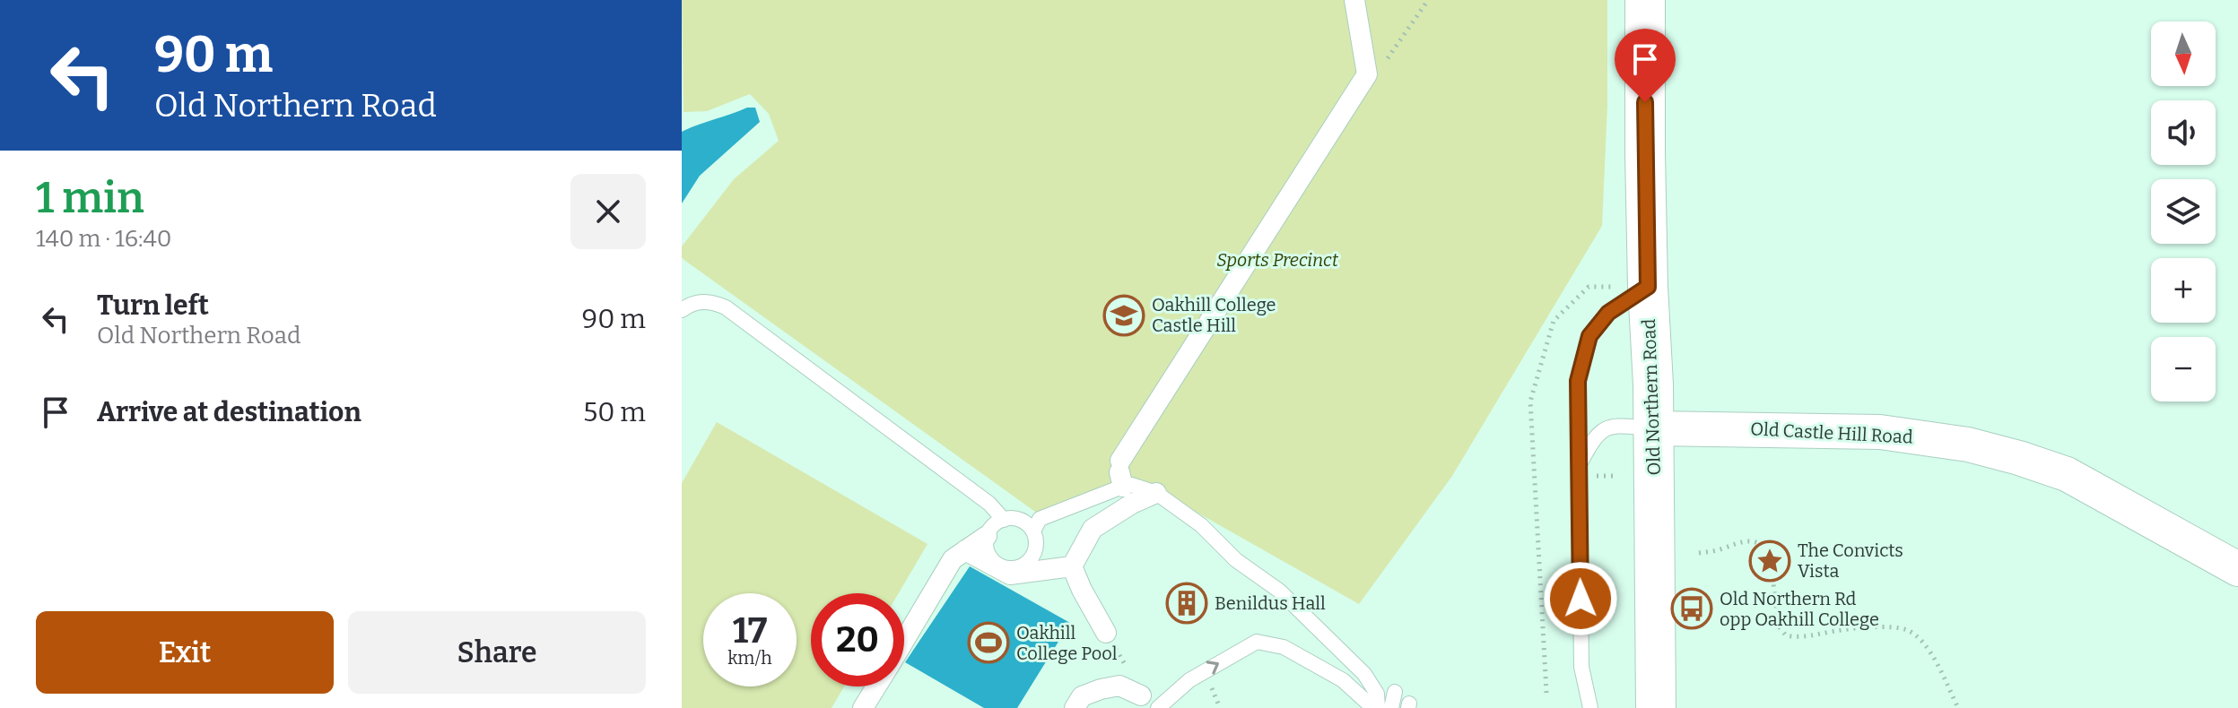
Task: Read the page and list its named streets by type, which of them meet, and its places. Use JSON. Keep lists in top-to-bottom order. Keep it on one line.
{"streets":{"main road":["Old Northern Road"],"street":["Old Castle Hill Road"]},"crossings":[["Old Northern Road","Old Castle Hill Road"]],"parks":["Sports Precinct"],"places":{"school or university":["Oakhill College Castle Hill"],"place":["The Convicts Vista"],"building":["Benildus Hall"],"bus stop":["Old Northern Rd opp Oakhill College"],"sports":["Oakhill College Pool"]},"north":"bottom","page":{"turn":["90 m","Old Northern Road"],"map_buttons":["+","−"],"heading":["1 min","140 m · 16:40"],"list":[{"name":"Turn left","note":"Old Northern Road","value":"90 m"},{"name":"Arrive at destination","value":"50 m"}],"speed":"17 km/h","limit":"20","buttons":["Exit","Share"]}}
